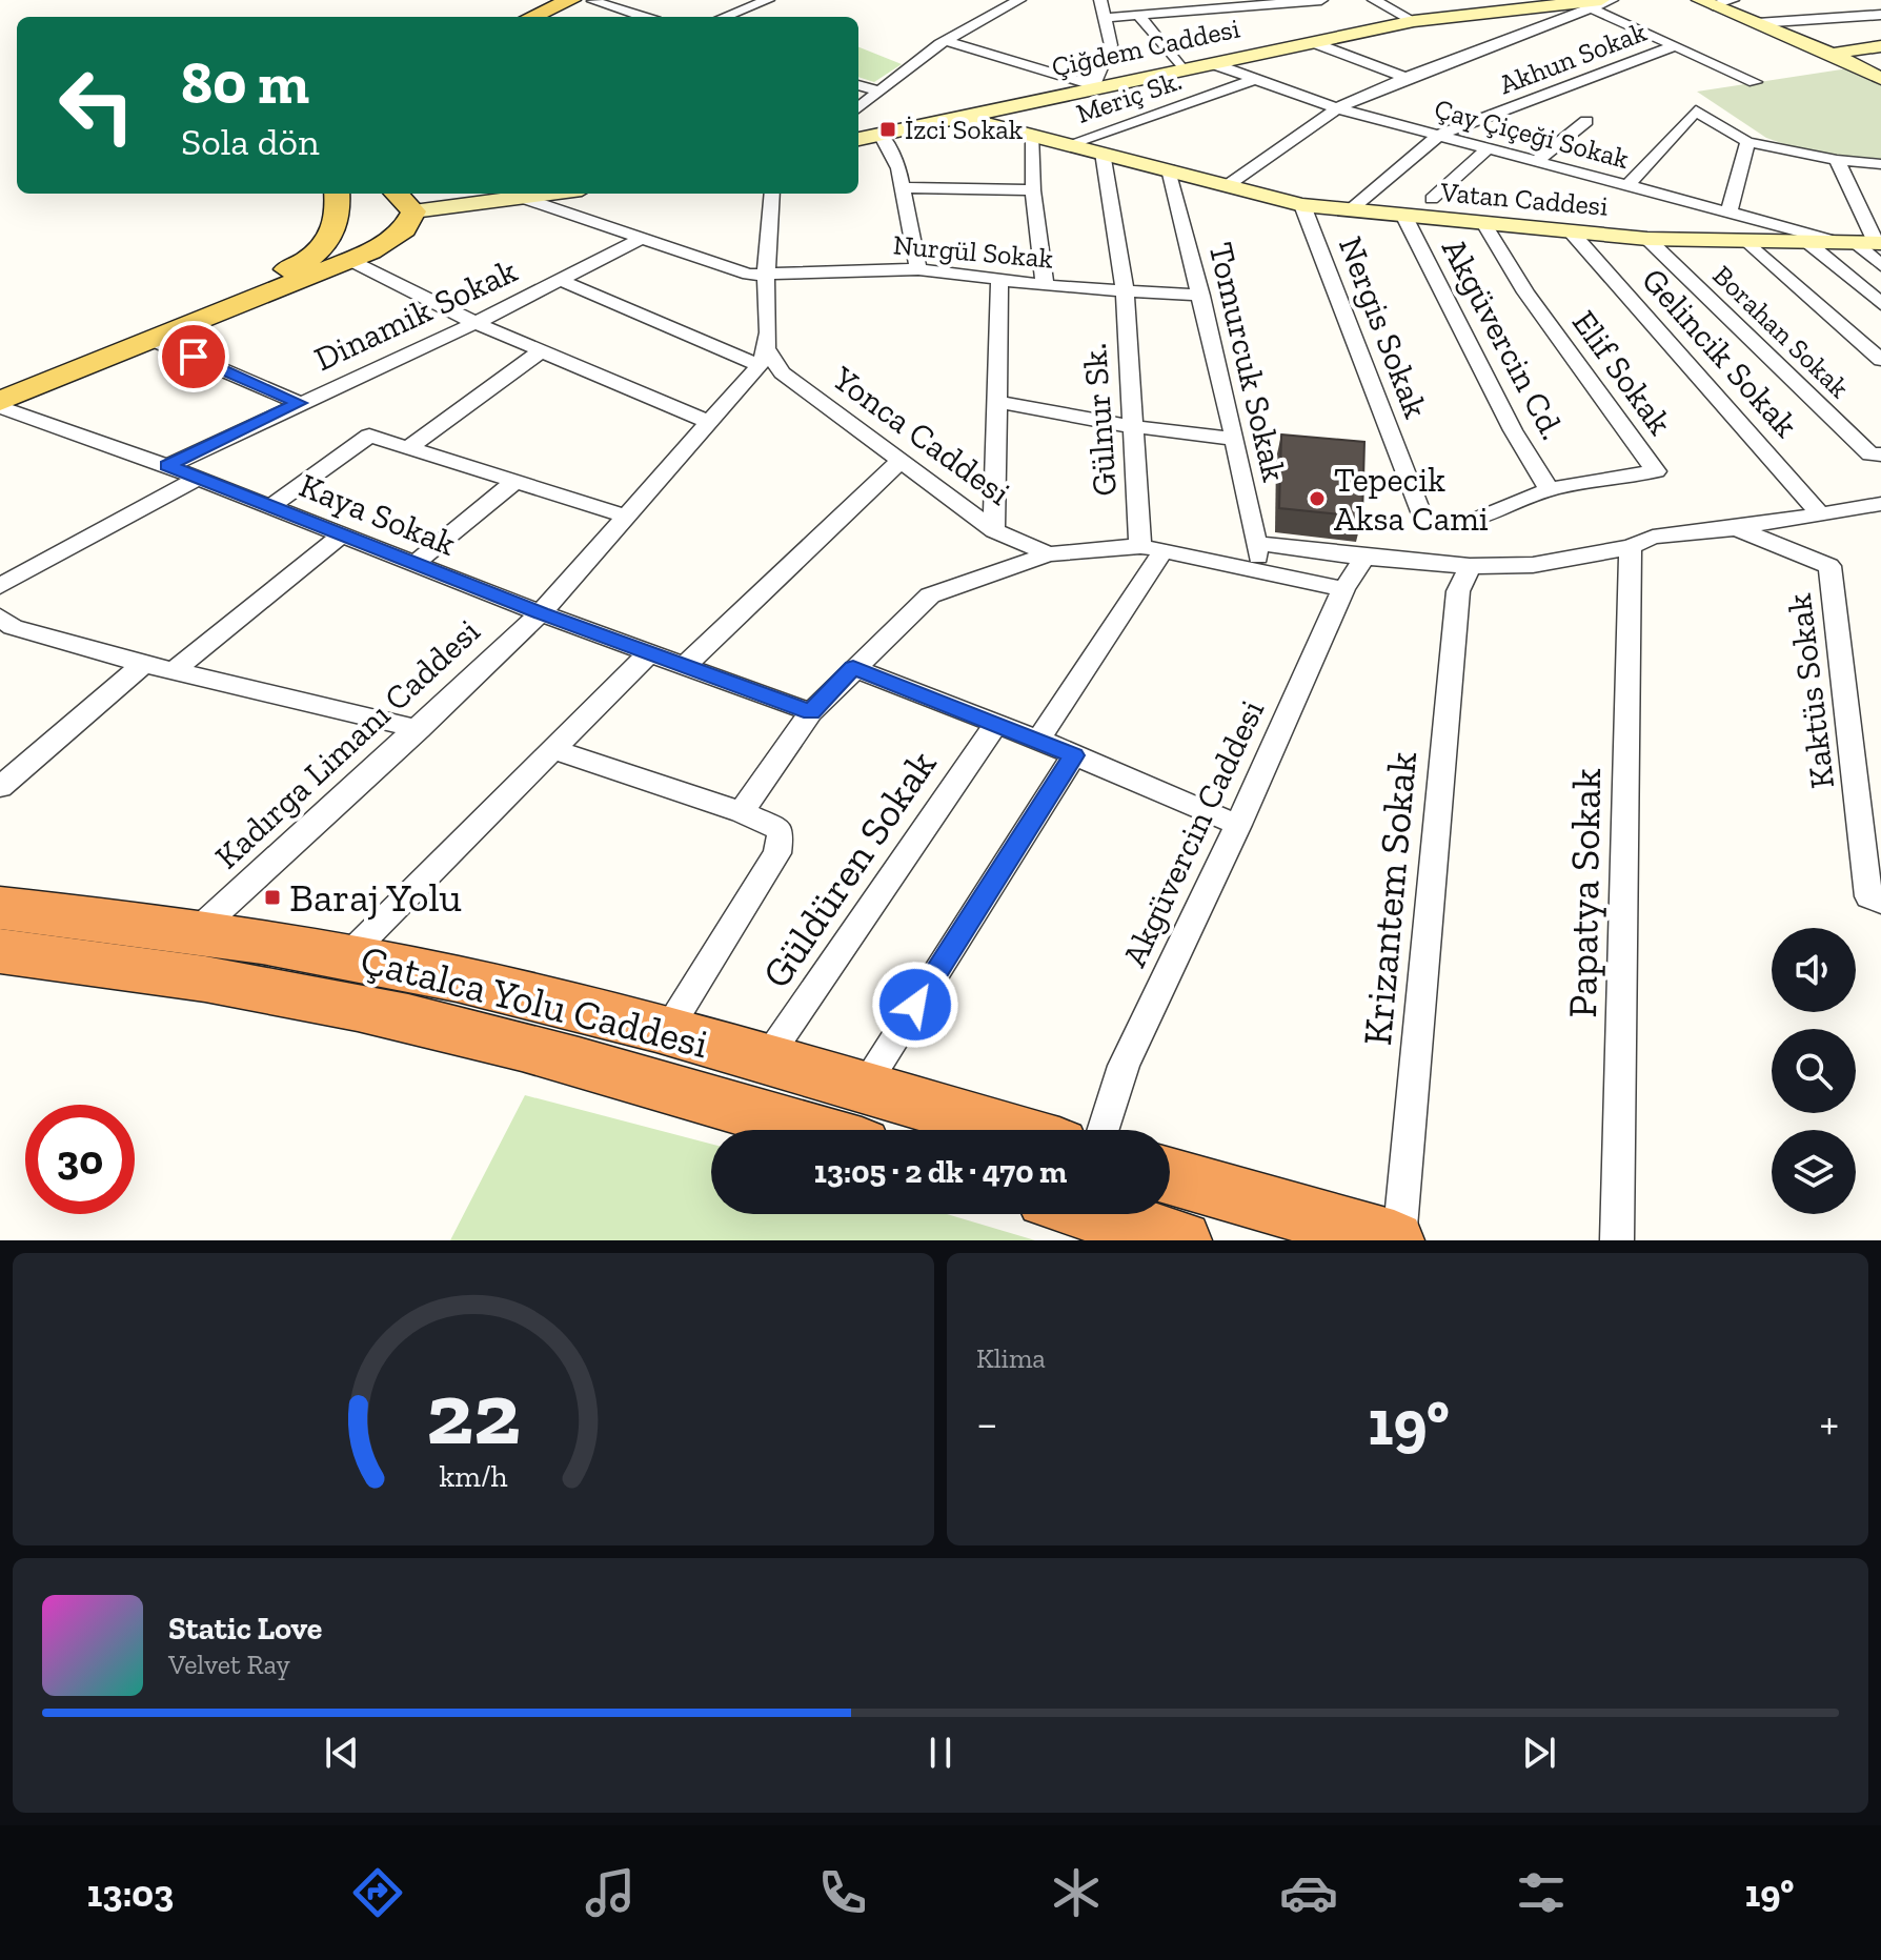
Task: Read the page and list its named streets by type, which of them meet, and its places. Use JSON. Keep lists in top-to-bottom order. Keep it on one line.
{"streets":{"highway":["Çatalca Yolu Caddesi"],"street":["Çiğdem Caddesi","Akhun Sokak","Meriç Sk.","Çay Çiçeği Sokak","Vatan Caddesi","Nurgül Sokak","Dinamik Sokak","Nergis Sokak","Borahan Sokak","Akgüvercin Cd.","Gelincik Sokak","Tomurcuk Sokak","Elif Sokak","Gülnur Sk.","Yonca Caddesi","Kaya Sokak","Kaktüs Sokak","Kadırga Limanı Caddesi","Akgüvercin Caddesi","Güldüren Sokak","Papatya Sokak","Krizantem Sokak"]},"crossings":[["Çiğdem Caddesi","Çay Çiçeği Sokak"],["Çiğdem Caddesi","Vatan Caddesi"],["Akhun Sokak","Çay Çiçeği Sokak"],["Akhun Sokak","Vatan Caddesi"],["Meriç Sk.","Çay Çiçeği Sokak"],["Meriç Sk.","Vatan Caddesi"],["Çay Çiçeği Sokak","Vatan Caddesi"],["Vatan Caddesi","Nergis Sokak"],["Vatan Caddesi","Borahan Sokak"],["Vatan Caddesi","Akgüvercin Cd."],["Vatan Caddesi","Gelincik Sokak"],["Vatan Caddesi","Tomurcuk Sokak"],["Vatan Caddesi","Elif Sokak"],["Vatan Caddesi","Gülnur Sk."],["Nurgül Sokak","Dinamik Sokak"],["Nurgül Sokak","Tomurcuk Sokak"],["Nurgül Sokak","Gülnur Sk."],["Dinamik Sokak","Kaya Sokak"],["Nergis Sokak","Elif Sokak"],["Akgüvercin Cd.","Elif Sokak"],["Yonca Caddesi","Kadırga Limanı Caddesi"],["Kaya Sokak","Kadırga Limanı Caddesi"],["Kadırga Limanı Caddesi","Çatalca Yolu Caddesi"],["Güldüren Sokak","Çatalca Yolu Caddesi"]],"places":{"transit":["İzci Sokak","Baraj Yolu"],"other":["Tepecik Aksa Cami"]},"page":{"turn":["80 m","Sola dön"],"limit":"30","trip":"13:05 · 2 dk · 470 m","tile":"Klima","heat":["−","19°","+"],"song":["Static Love","Velvet Ray"],"tabs":["13:03","19°"],"gauge":["22","km/h"]}}
